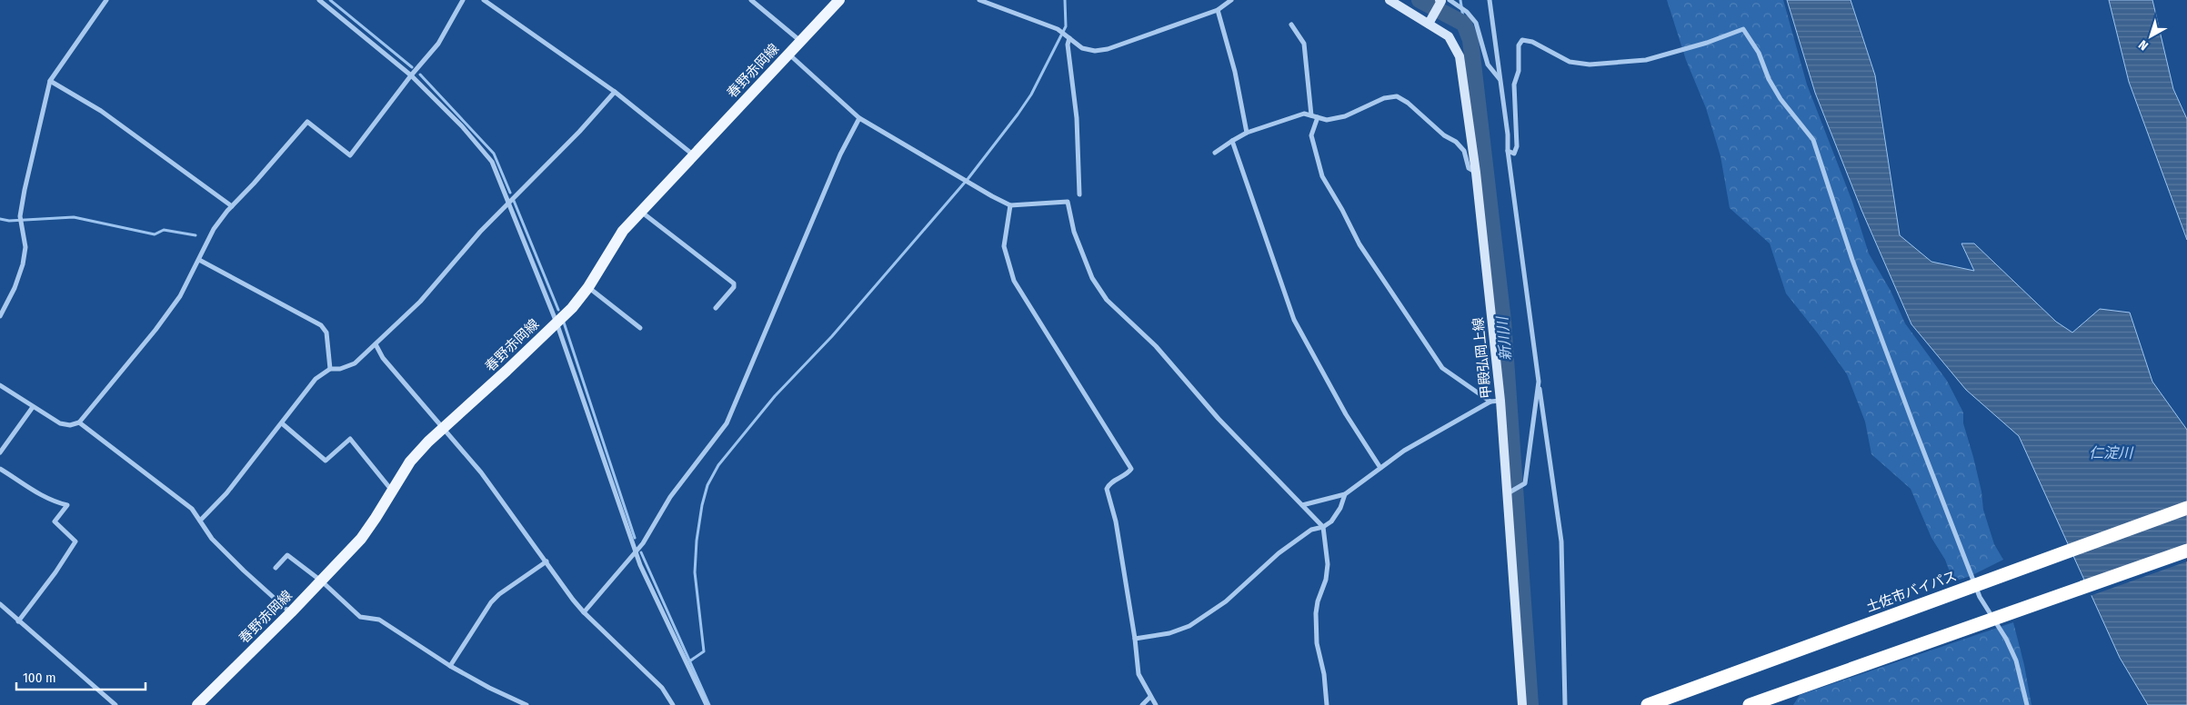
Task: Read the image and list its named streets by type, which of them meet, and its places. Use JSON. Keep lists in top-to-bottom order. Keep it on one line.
{"streets":{"highway":["土佐市バイパス"],"main road":["春野赤岡線","甲殿弘岡上線"]},"water":["新川川","仁淀川"],"scale_bar":"100 m","north":"bottom left"}
